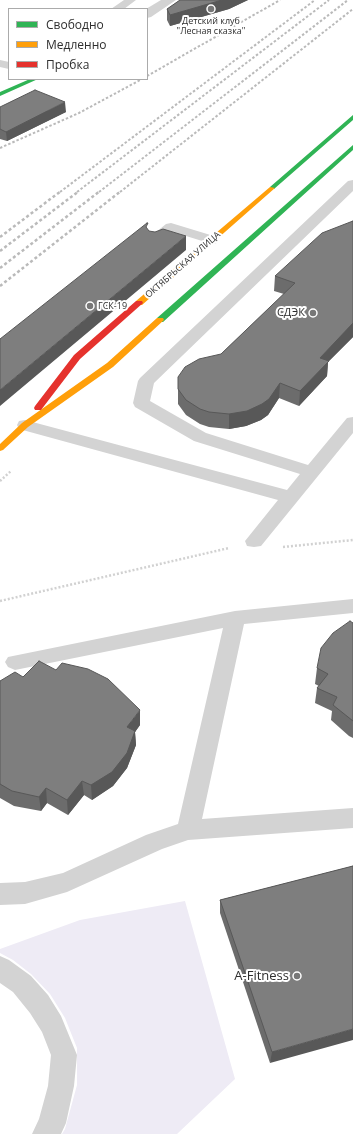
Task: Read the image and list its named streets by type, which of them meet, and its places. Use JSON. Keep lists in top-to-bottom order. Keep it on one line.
{"streets":{"main road":["ОКТЯБРЬСКАЯ УЛИЦА"]},"places":["Детский клуб \"Лесная сказка\"","ГСК-19","СДЭК","A-Fitness"],"legend":["Свободно","Медленно","Пробка"]}
